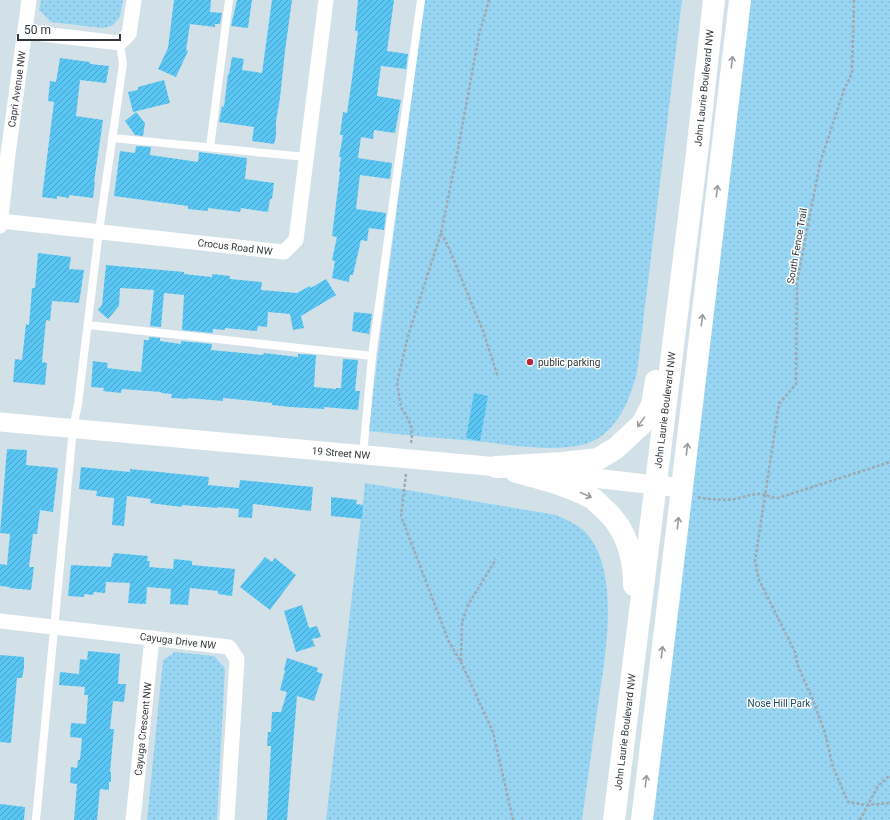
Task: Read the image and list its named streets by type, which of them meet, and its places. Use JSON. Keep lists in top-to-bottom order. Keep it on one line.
{"streets":{"main road":["John Laurie Boulevard NW"],"street":["Capri Avenue NW","Crocus Road NW","19 Street NW","Cayuga Drive NW","Cayuga Crescent NW"],"path":["South Fence Trail"]},"crossings":[["John Laurie Boulevard NW","19 Street NW"],["Capri Avenue NW","Crocus Road NW"],["Cayuga Drive NW","Cayuga Crescent NW"]],"parks":["Nose Hill Park"],"places":["public parking"],"scale_bar":"50 m"}
